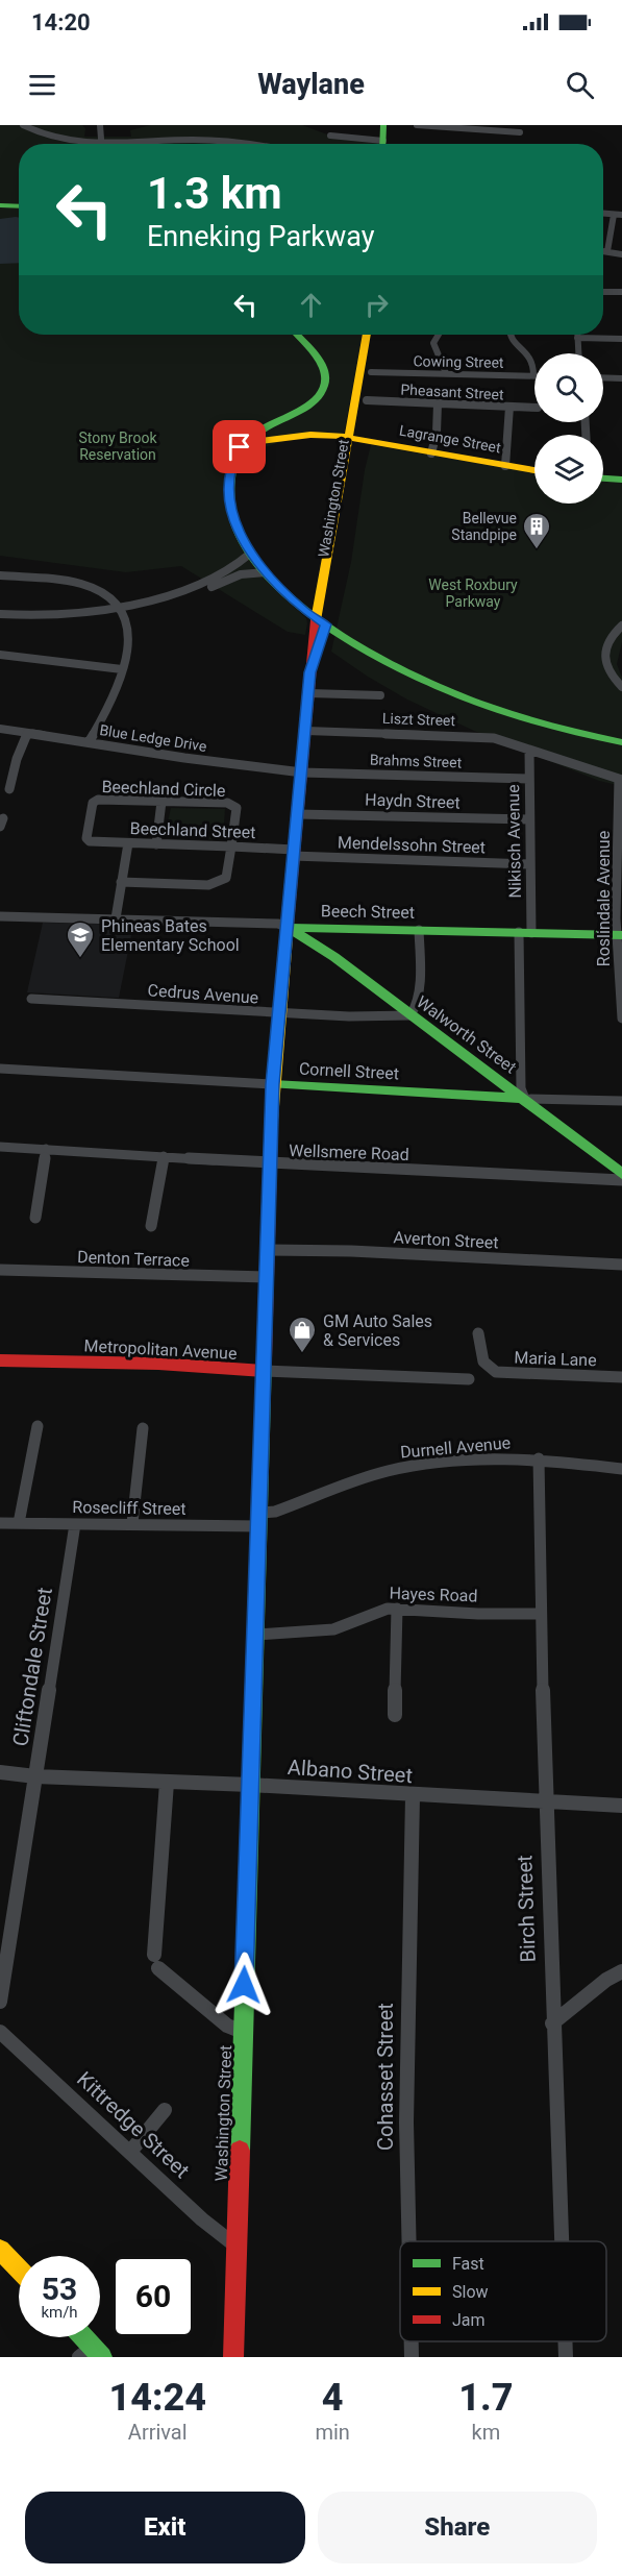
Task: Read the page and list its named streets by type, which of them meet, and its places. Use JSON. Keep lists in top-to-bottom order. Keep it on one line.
{"streets":{"main road":["Lagrange Street","Washington Street","Beech Street","Walworth Street","Cornell Street","Metropolitan Avenue"],"street":["Cowing Street","Pheasant Street","Liszt Street","Blue Ledge Drive","Brahms Street","Beechland Circle","Haydn Street","Beechland Street","Nikisch Avenue","Mendelssohn Street","Roslindale Avenue","Cedrus Avenue","Wellsmere Road","Averton Street","Denton Terrace","Maria Lane","Durnell Avenue","Rosecliff Street","Hayes Road","Cliftondale Street","Albano Street","Birch Street","Cohasset Street","Kittredge Street"]},"crossings":[["Cowing Street","Washington Street"],["Pheasant Street","Washington Street"],["Lagrange Street","Washington Street"],["Washington Street","Liszt Street"],["Washington Street","Blue Ledge Drive"],["Washington Street","Brahms Street"],["Washington Street","Haydn Street"],["Washington Street","Beechland Street"],["Washington Street","Mendelssohn Street"],["Washington Street","Beech Street"],["Washington Street","Cedrus Avenue"],["Washington Street","Walworth Street"],["Washington Street","Cornell Street"],["Washington Street","Wellsmere Road"],["Washington Street","Averton Street"],["Washington Street","Denton Terrace"],["Washington Street","Metropolitan Avenue"],["Washington Street","Durnell Avenue"],["Washington Street","Rosecliff Street"],["Washington Street","Hayes Road"],["Washington Street","Albano Street"],["Washington Street","Kittredge Street"],["Liszt Street","Nikisch Avenue"],["Blue Ledge Drive","Brahms Street"],["Brahms Street","Nikisch Avenue"],["Beechland Circle","Beechland Street"],["Haydn Street","Nikisch Avenue"],["Beechland Street","Mendelssohn Street"],["Nikisch Avenue","Mendelssohn Street"],["Nikisch Avenue","Beech Street"],["Nikisch Avenue","Walworth Street"],["Nikisch Avenue","Cornell Street"],["Roslindale Avenue","Beech Street"],["Beech Street","Walworth Street"],["Cedrus Avenue","Walworth Street"],["Walworth Street","Cornell Street"],["Durnell Avenue","Rosecliff Street"],["Durnell Avenue","Birch Street"],["Rosecliff Street","Cliftondale Street"],["Hayes Road","Birch Street"],["Cliftondale Street","Albano Street"],["Albano Street","Birch Street"],["Albano Street","Cohasset Street"]],"parks":["Stony Brook Reservation","West Roxbury Parkway"],"places":{"building":["Bellevue Standpipe"],"school or university":["Phineas Bates Elementary School"],"shop":["GM Auto Sales & Services"]},"legend":["Fast","Slow","Jam"],"page":{"status":"14:20","header":"Waylane","turn":["1.3 km","Enneking Parkway"],"speed":"53 km/h","limit":"60","eta":["14:24","Arrival","4","min","1.7","km"],"buttons":["Exit","Share"]}}
